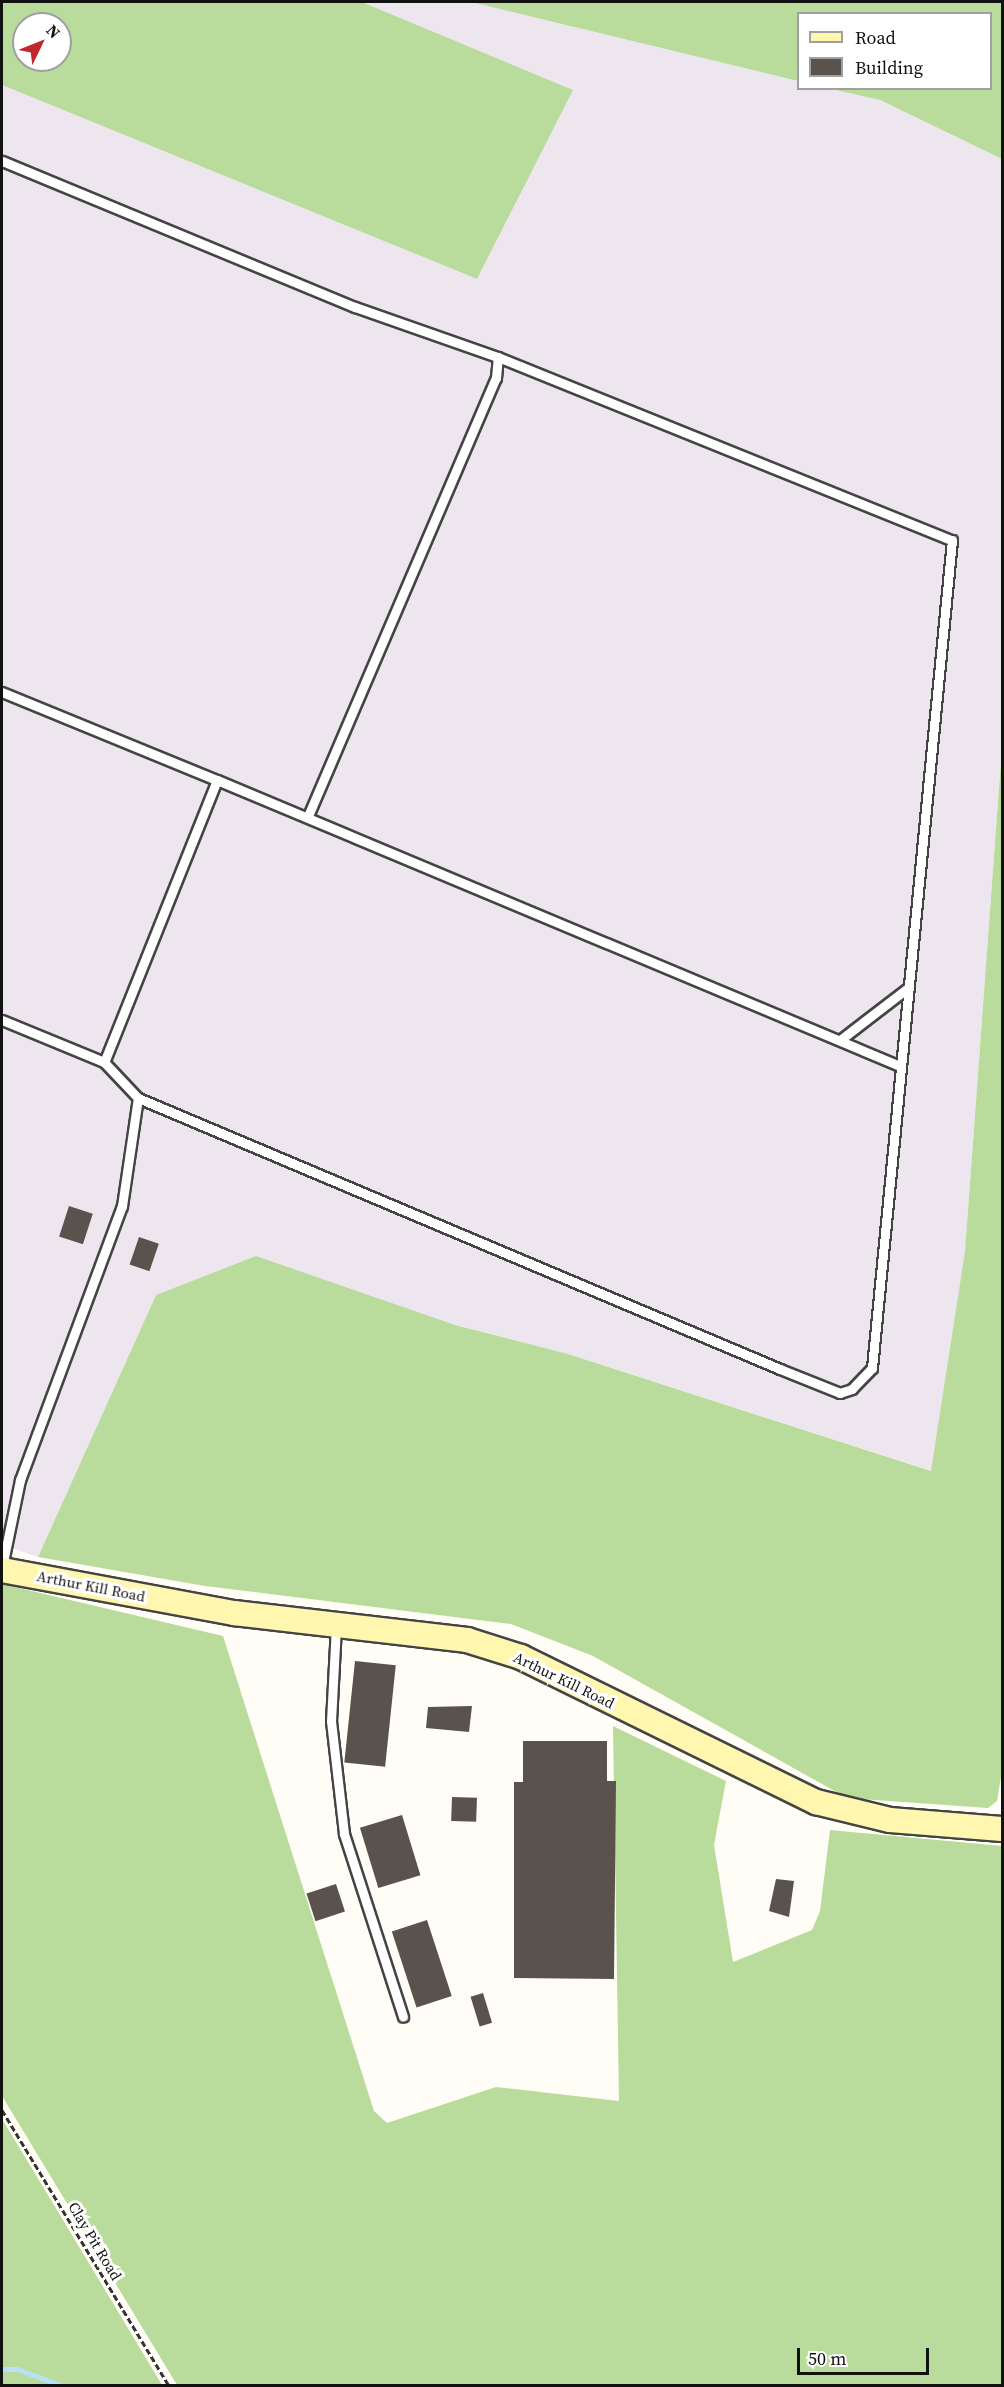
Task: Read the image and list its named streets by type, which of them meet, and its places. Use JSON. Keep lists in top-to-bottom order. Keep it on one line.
{"streets":{"street":["Arthur Kill Road"],"path":["Clay Pit Road"]},"legend":["Road","Building"],"scale_bar":"50 m","north":"top right"}
